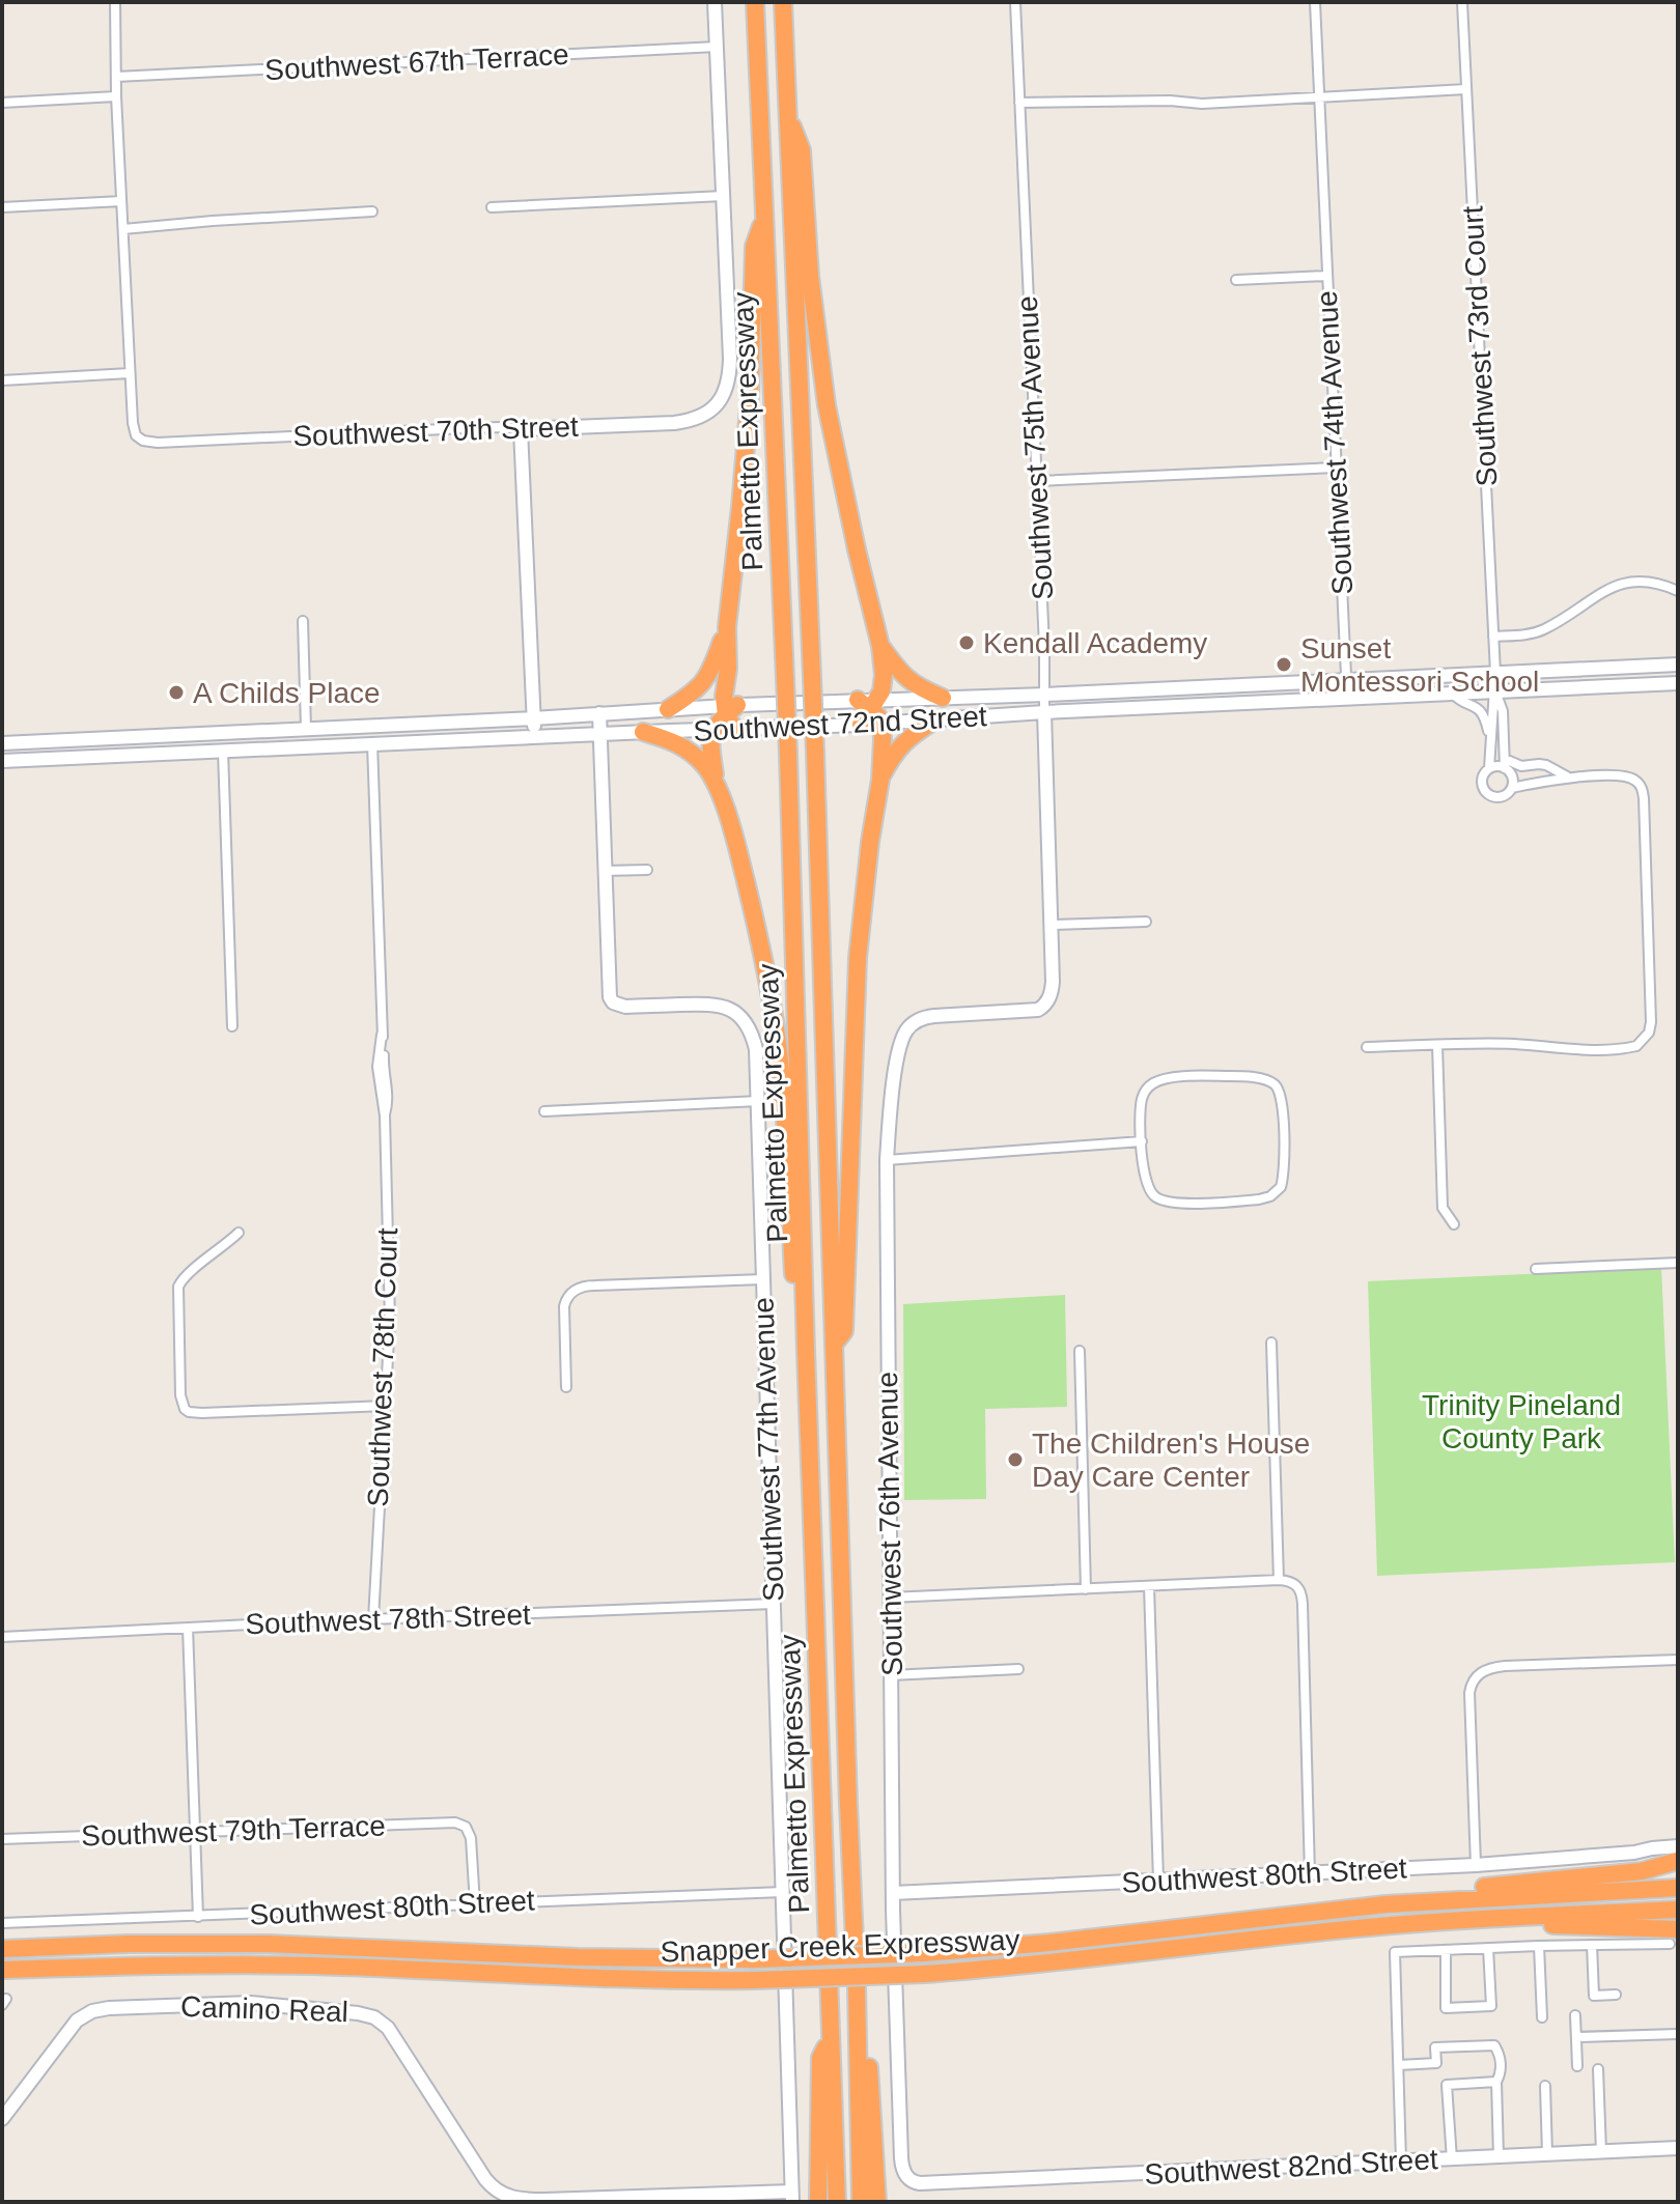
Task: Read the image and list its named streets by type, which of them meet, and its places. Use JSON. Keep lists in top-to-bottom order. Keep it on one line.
{"streets":{"highway":["Palmetto Expressway","Snapper Creek Expressway"],"street":["Southwest 67th Terrace","Southwest 73rd Court","Southwest 70th Street","Southwest 74th Avenue","Southwest 75th Avenue","Southwest 72nd Street","Southwest 78th Court","Southwest 77th Avenue","Southwest 76th Avenue","Southwest 78th Street","Southwest 79th Terrace","Southwest 80th Street","Camino Real","Southwest 82nd Street"]},"crossings":[["Southwest 73rd Court","Southwest 72nd Street"],["Southwest 74th Avenue","Southwest 72nd Street"],["Southwest 75th Avenue","Southwest 72nd Street"],["Southwest 75th Avenue","Southwest 76th Avenue"],["Southwest 72nd Street","Southwest 78th Court"],["Southwest 78th Court","Southwest 78th Street"],["Southwest 77th Avenue","Southwest 78th Street"],["Southwest 77th Avenue","Southwest 80th Street"],["Southwest 77th Avenue","Camino Real"],["Southwest 76th Avenue","Southwest 80th Street"],["Southwest 76th Avenue","Southwest 82nd Street"],["Southwest 79th Terrace","Southwest 80th Street"]],"parks":["Trinity Pineland County Park"],"places":["Kendall Academy","Sunset Montessori School","A Childs Place","The Children's House Day Care Center"]}
